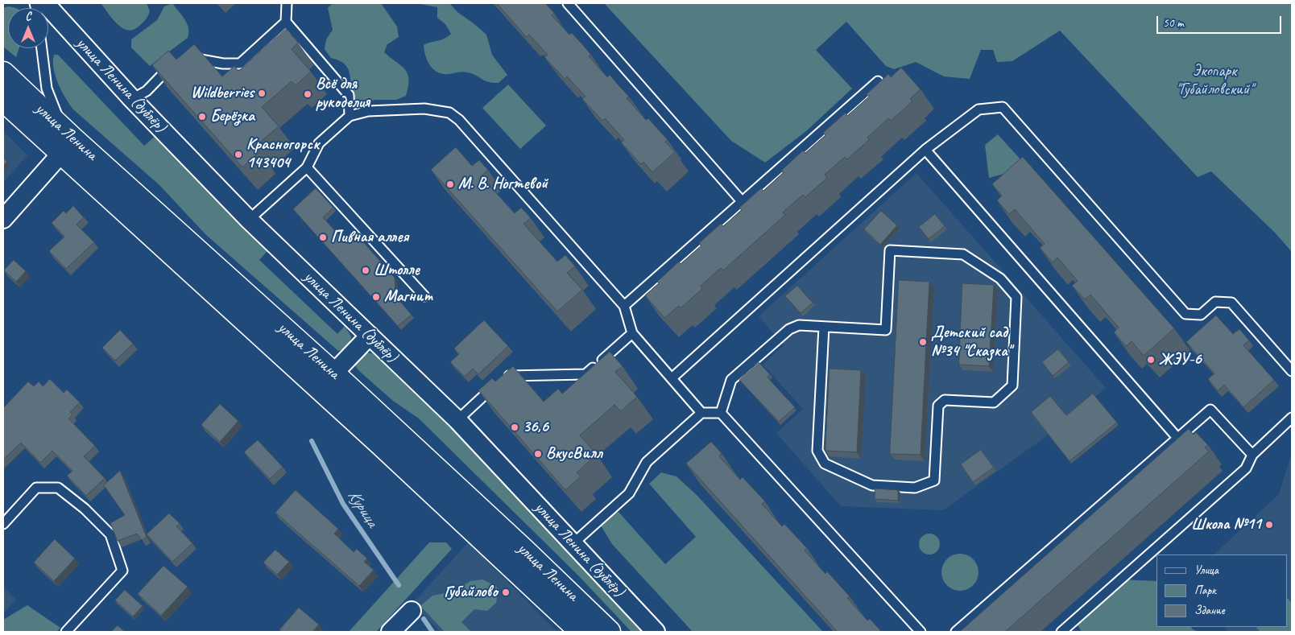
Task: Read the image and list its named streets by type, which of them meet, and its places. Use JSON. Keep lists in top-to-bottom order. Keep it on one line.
{"streets":{"main road":["улица Ленина"],"street":["улица Ленина (дублёр)"]},"water":["Курица"],"parks":["Экопарк \"Губайловский\""],"places":["Wildberries","Всё для рукоделия","Берёзка","Красногорск 143404","М. В. Ногтевой","Пивная аллея","Штолле","Магнит","Детский сад №34 \"Сказка\"","ЖЭУ-6","36,6","ВкусВилл","Школа №11","Губайлово"],"legend":["Улица","Парк","Здание"],"scale_bar":"50 m","north":"top"}
